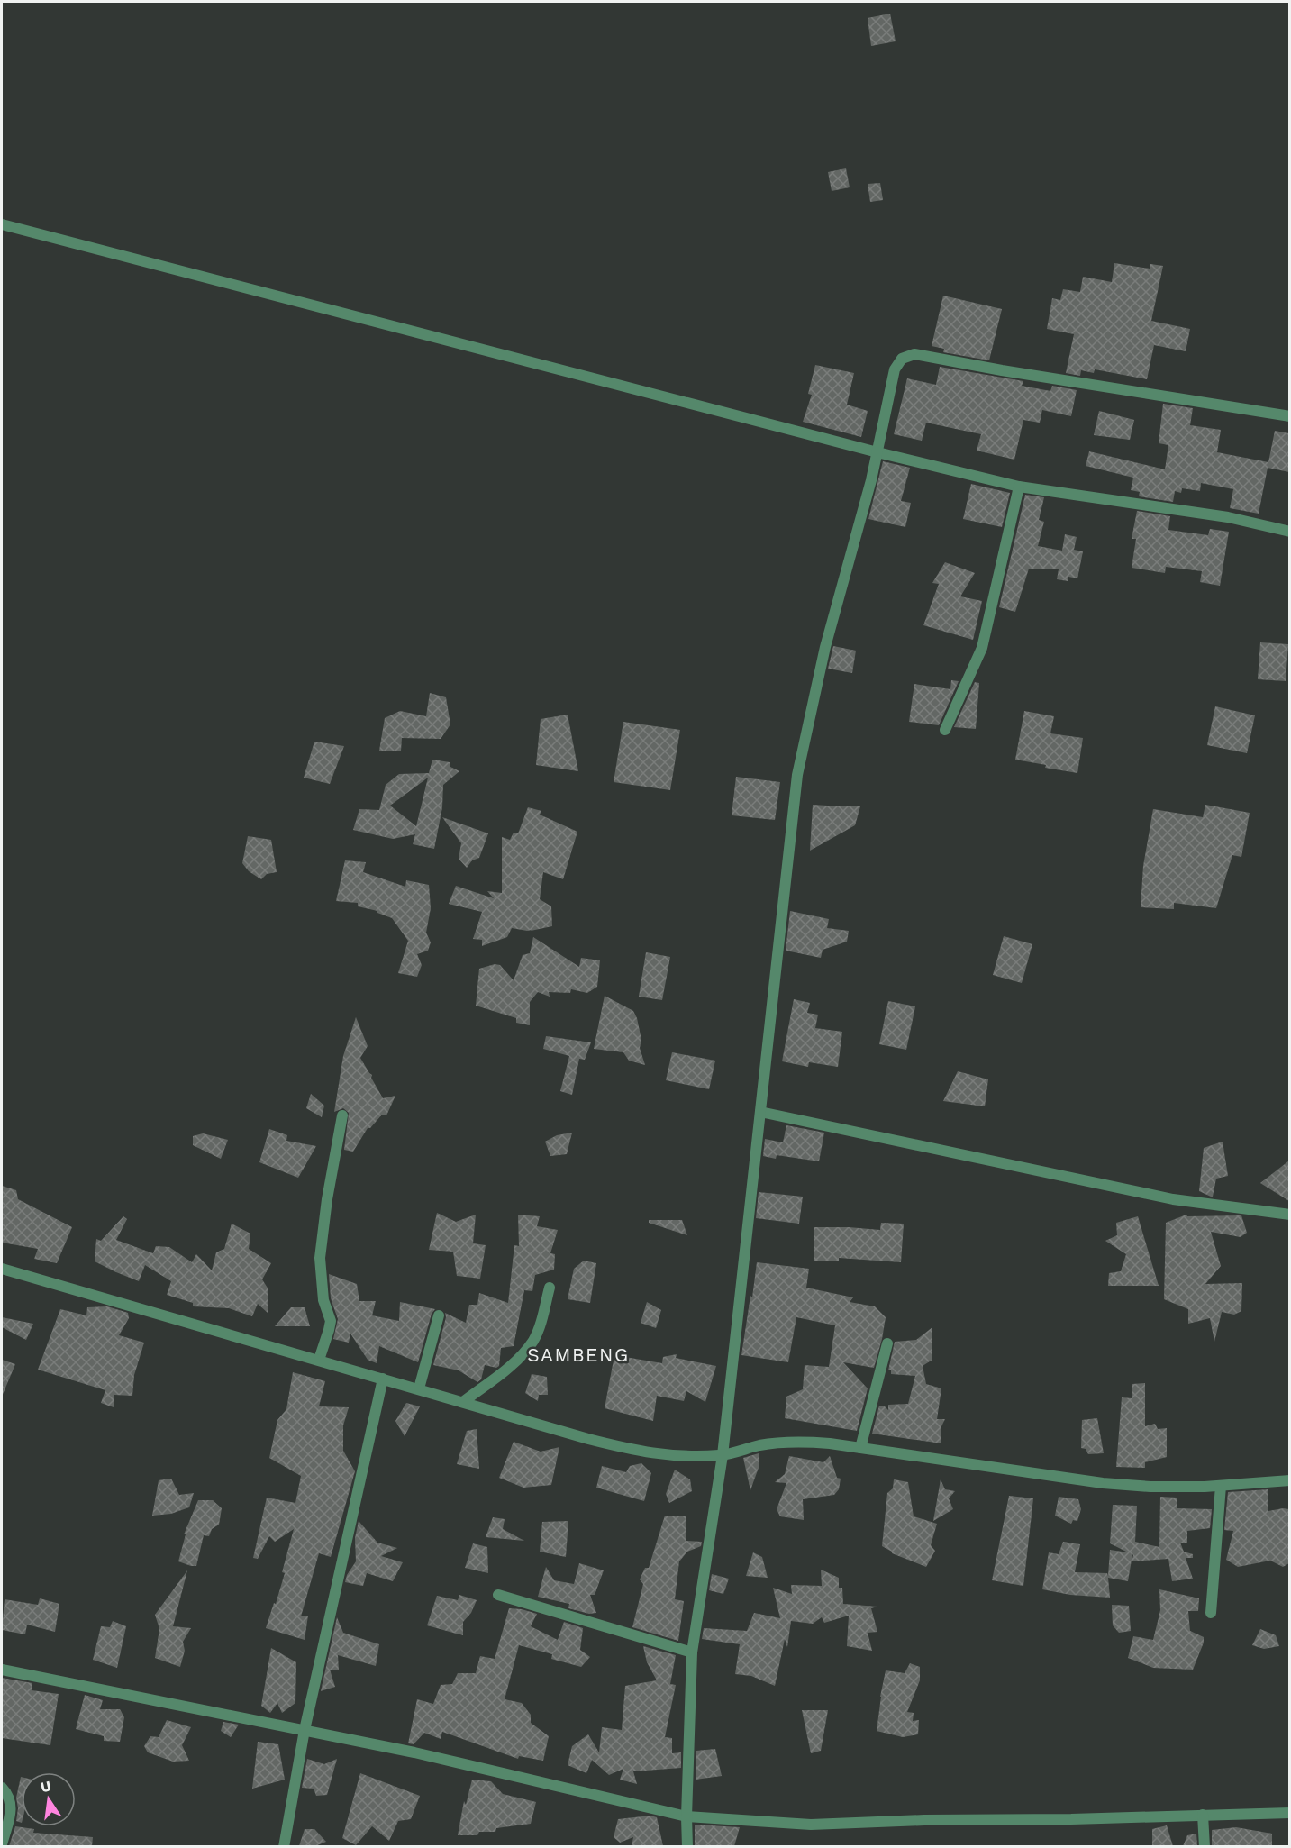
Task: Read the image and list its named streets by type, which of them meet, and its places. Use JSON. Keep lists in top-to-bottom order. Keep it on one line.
{"districts":["SAMBENG"],"north":"top"}
